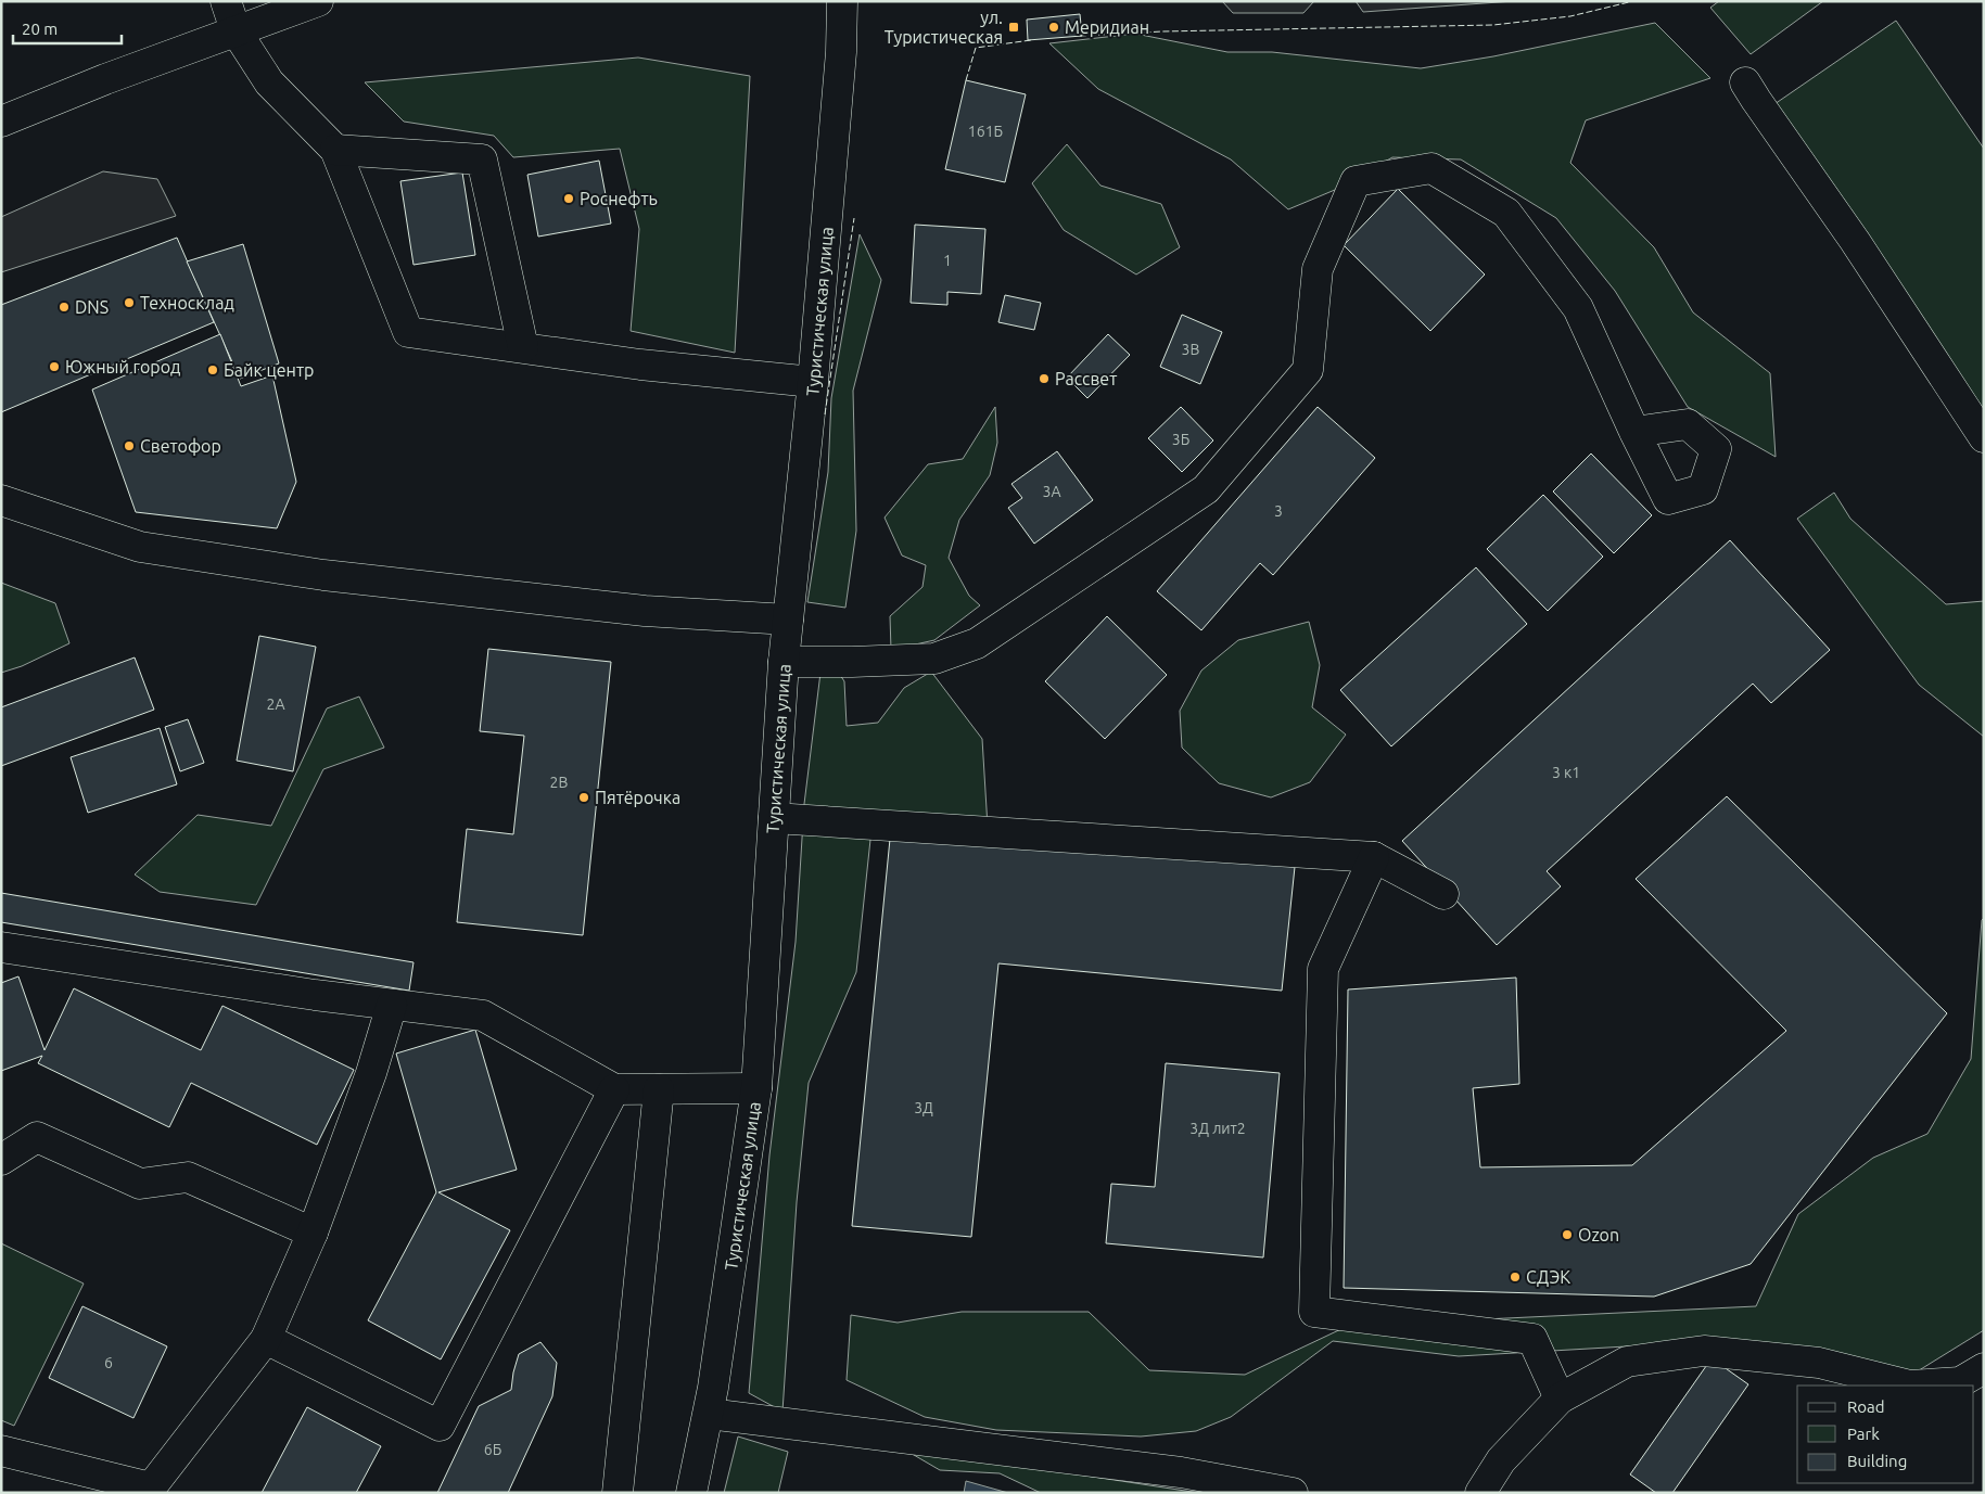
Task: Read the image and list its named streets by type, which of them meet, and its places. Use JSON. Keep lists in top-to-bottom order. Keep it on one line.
{"streets":{"street":["Туристическая улица"]},"places":{"transit":["ул. Туристическая"],"other":["Меридиан","Роснефть","Техносклад","DNS","Южный город","Байк центр","Рассвет","Светофор","Пятёрочка","Ozon","СДЭК"]},"house_numbers":["161Б","1","3В","3Б","3А","3","2А","3 к1","2В","3Д","3Д лит2","6","6Б"],"legend":["Road","Park","Building"],"scale_bar":"20 m"}
